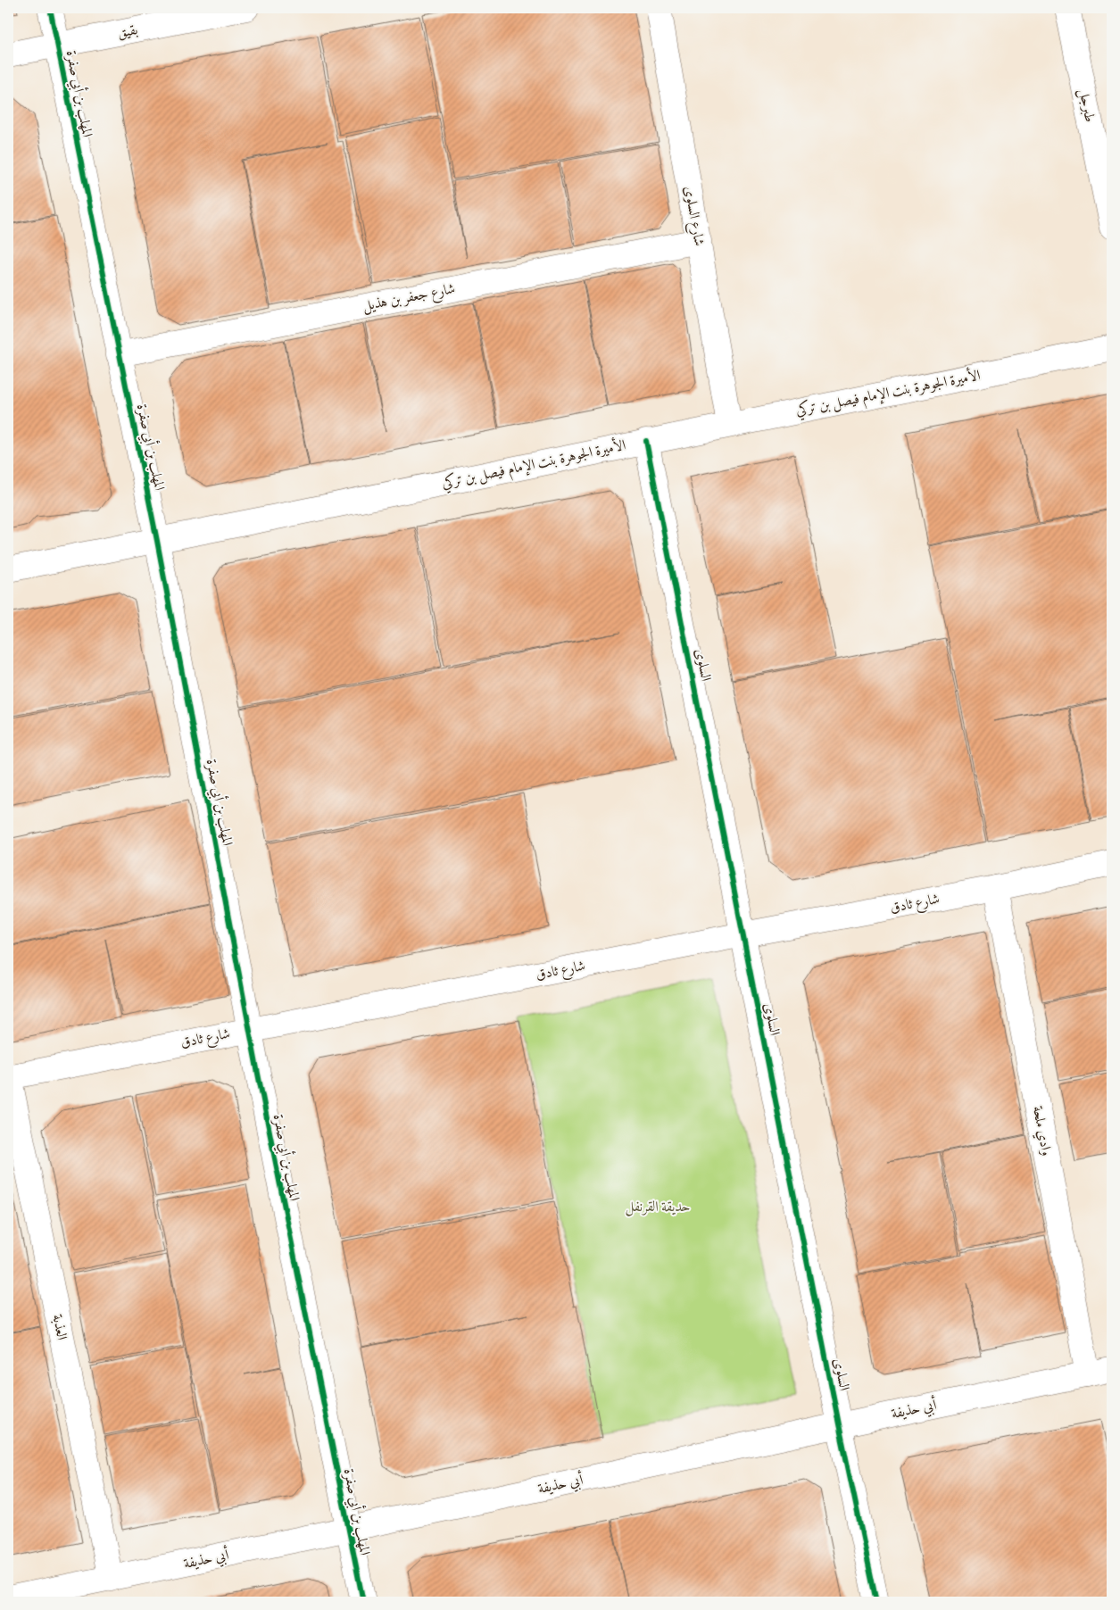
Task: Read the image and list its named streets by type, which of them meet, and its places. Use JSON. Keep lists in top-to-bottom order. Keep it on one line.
{"streets":{"street":["بقيق","المهلب بن أبي صفرة","طبرجل","شارع السلوى","شارع جعفر بن هذيل","الأميرة الجوهرة بنت الإمام فيصل بن تركي","السلوى","شارع ثادق","وادي ملحة","العذبة","أبي حذيفة"]},"crossings":[["بقيق","المهلب بن أبي صفرة"],["المهلب بن أبي صفرة","شارع جعفر بن هذيل"],["المهلب بن أبي صفرة","الأميرة الجوهرة بنت الإمام فيصل بن تركي"],["المهلب بن أبي صفرة","شارع ثادق"],["المهلب بن أبي صفرة","أبي حذيفة"],["شارع السلوى","شارع جعفر بن هذيل"],["شارع السلوى","الأميرة الجوهرة بنت الإمام فيصل بن تركي"],["الأميرة الجوهرة بنت الإمام فيصل بن تركي","السلوى"],["السلوى","شارع ثادق"],["السلوى","أبي حذيفة"],["شارع ثادق","وادي ملحة"],["شارع ثادق","العذبة"],["وادي ملحة","أبي حذيفة"],["العذبة","أبي حذيفة"]],"parks":["حديقة القرنفل"]}
